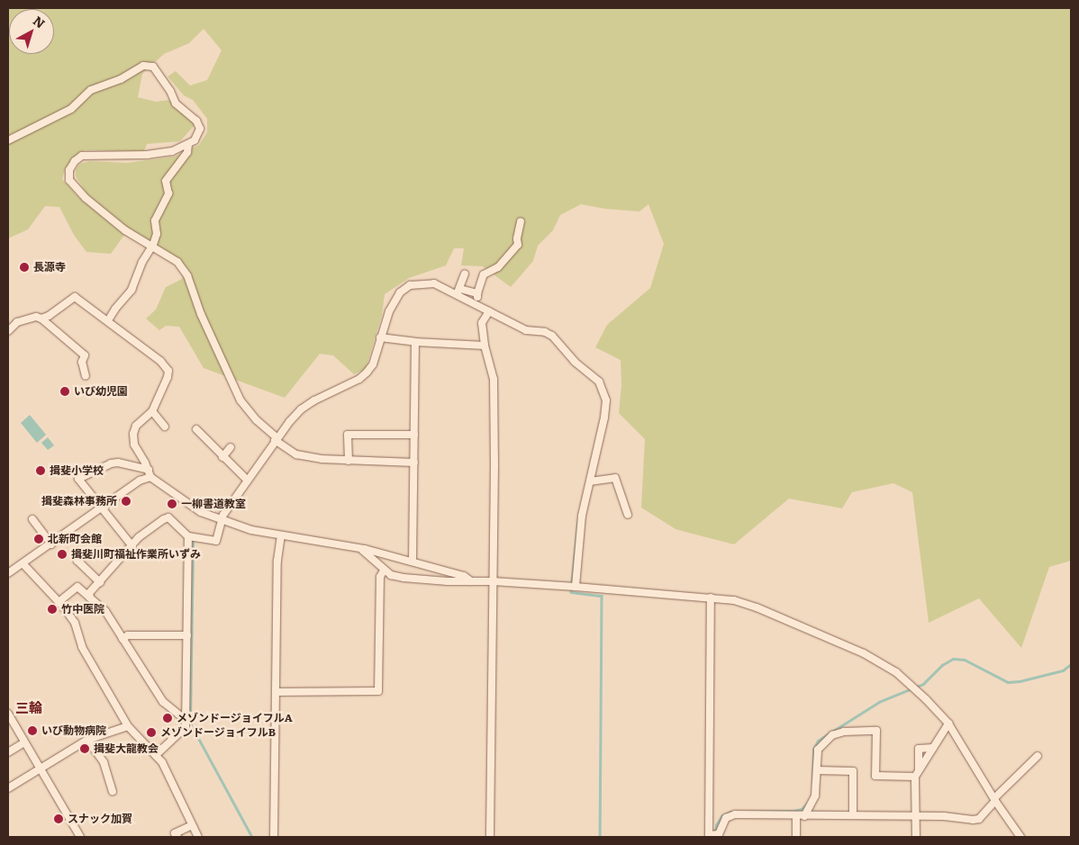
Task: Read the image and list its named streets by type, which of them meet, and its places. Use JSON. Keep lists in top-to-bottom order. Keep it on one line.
{"districts":["三輪"],"places":["長源寺","いび幼児園","揖斐小学校","揖斐森林事務所","一柳書道教室","北新町会館","揖斐川町福祉作業所いずみ","竹中医院","メゾンドージョイフルA","いび動物病院","メゾンドージョイフルB","揖斐大龍教会","スナック加賀"],"north":"top right"}
